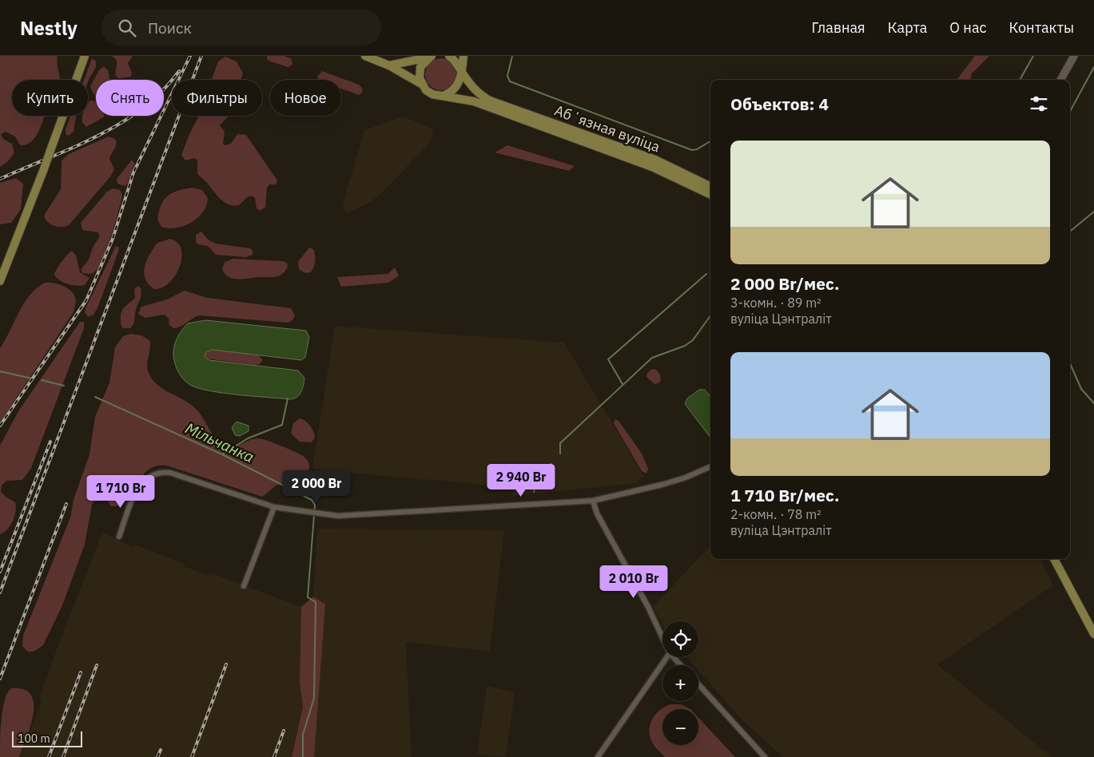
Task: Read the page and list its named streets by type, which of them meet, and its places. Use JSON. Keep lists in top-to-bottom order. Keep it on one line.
{"streets":{"main road":["Абʼязная вуліца"]},"water":["Мільчанка"],"scale_bar":"100 m","page":{"header":"Nestly","search":"Поиск","nav":["Главная","Карта","О нас","Контакты"],"chip":["Купить","Снять","Фильтры","Новое"],"heading":"Объектов: 4","list":[{"name":"2 000 Br/мес.","note":"3-комн. · 89 m² · вуліца Цэнтраліт"},{"name":"1 710 Br/мес.","note":"2-комн. · 78 m² · вуліца Цэнтраліт"}],"price":["2 940 Br","2 000 Br","1 710 Br","2 010 Br"],"map_buttons":["+","−"],"scale":"100 m"}}
